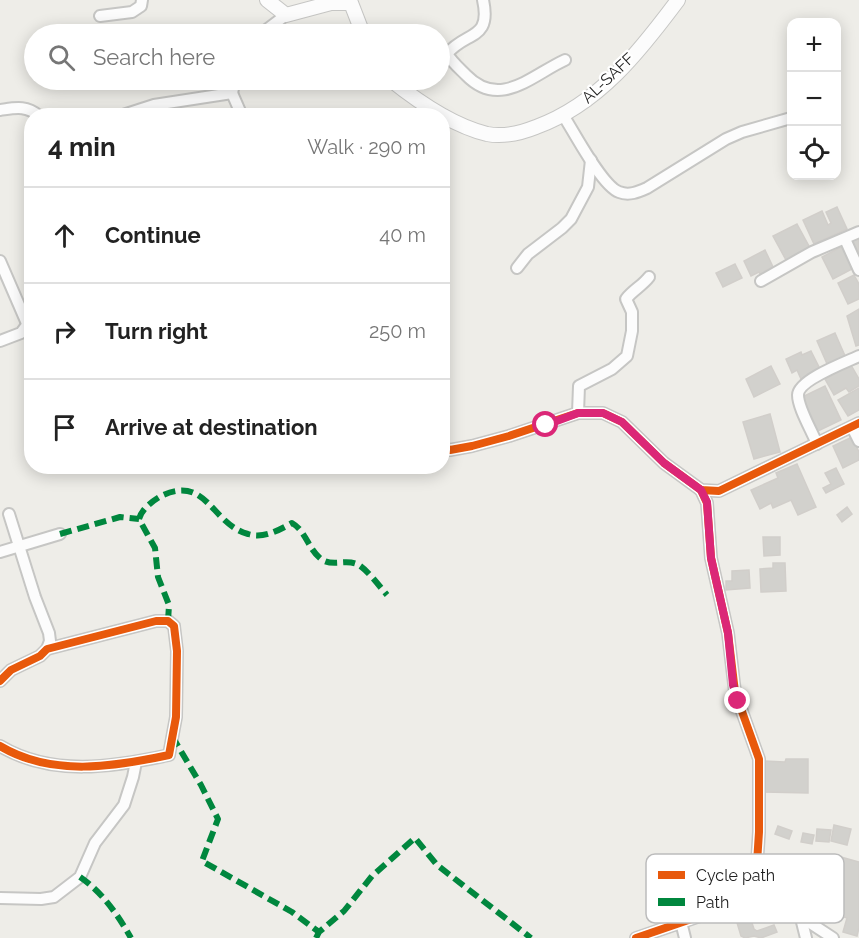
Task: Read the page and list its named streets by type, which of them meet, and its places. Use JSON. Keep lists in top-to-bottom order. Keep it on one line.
{"streets":{"street":["AL-SAFF"]},"legend":["Cycle path","Path"],"page":{"map_buttons":["+","−"],"search":"Search here","heading":["4 min","Walk · 290 m"],"list":[["Continue","40 m"],["Turn right","250 m"],"Arrive at destination"]}}
